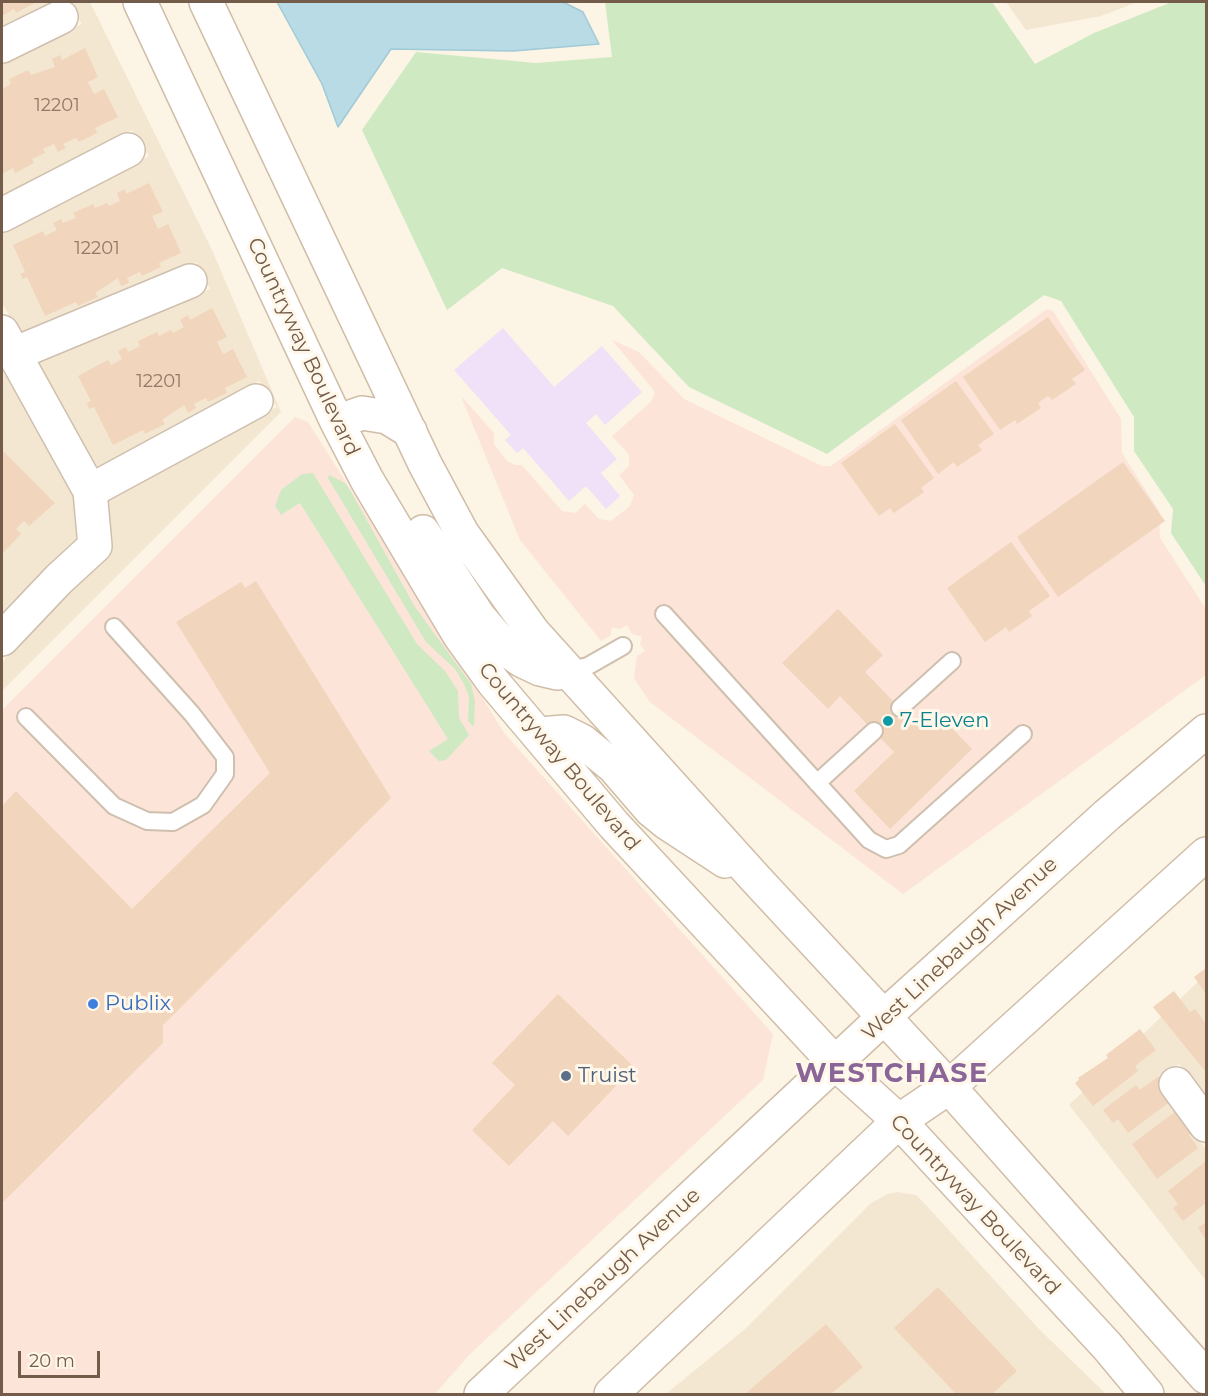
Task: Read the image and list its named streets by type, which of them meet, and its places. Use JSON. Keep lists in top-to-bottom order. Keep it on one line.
{"streets":{"street":["Countryway Boulevard","West Linebaugh Avenue"]},"crossings":[["Countryway Boulevard","West Linebaugh Avenue"]],"districts":["WESTCHASE"],"places":["7-Eleven","Publix","Truist"],"house_numbers":["12201","12201","12201"],"scale_bar":"20 m"}
